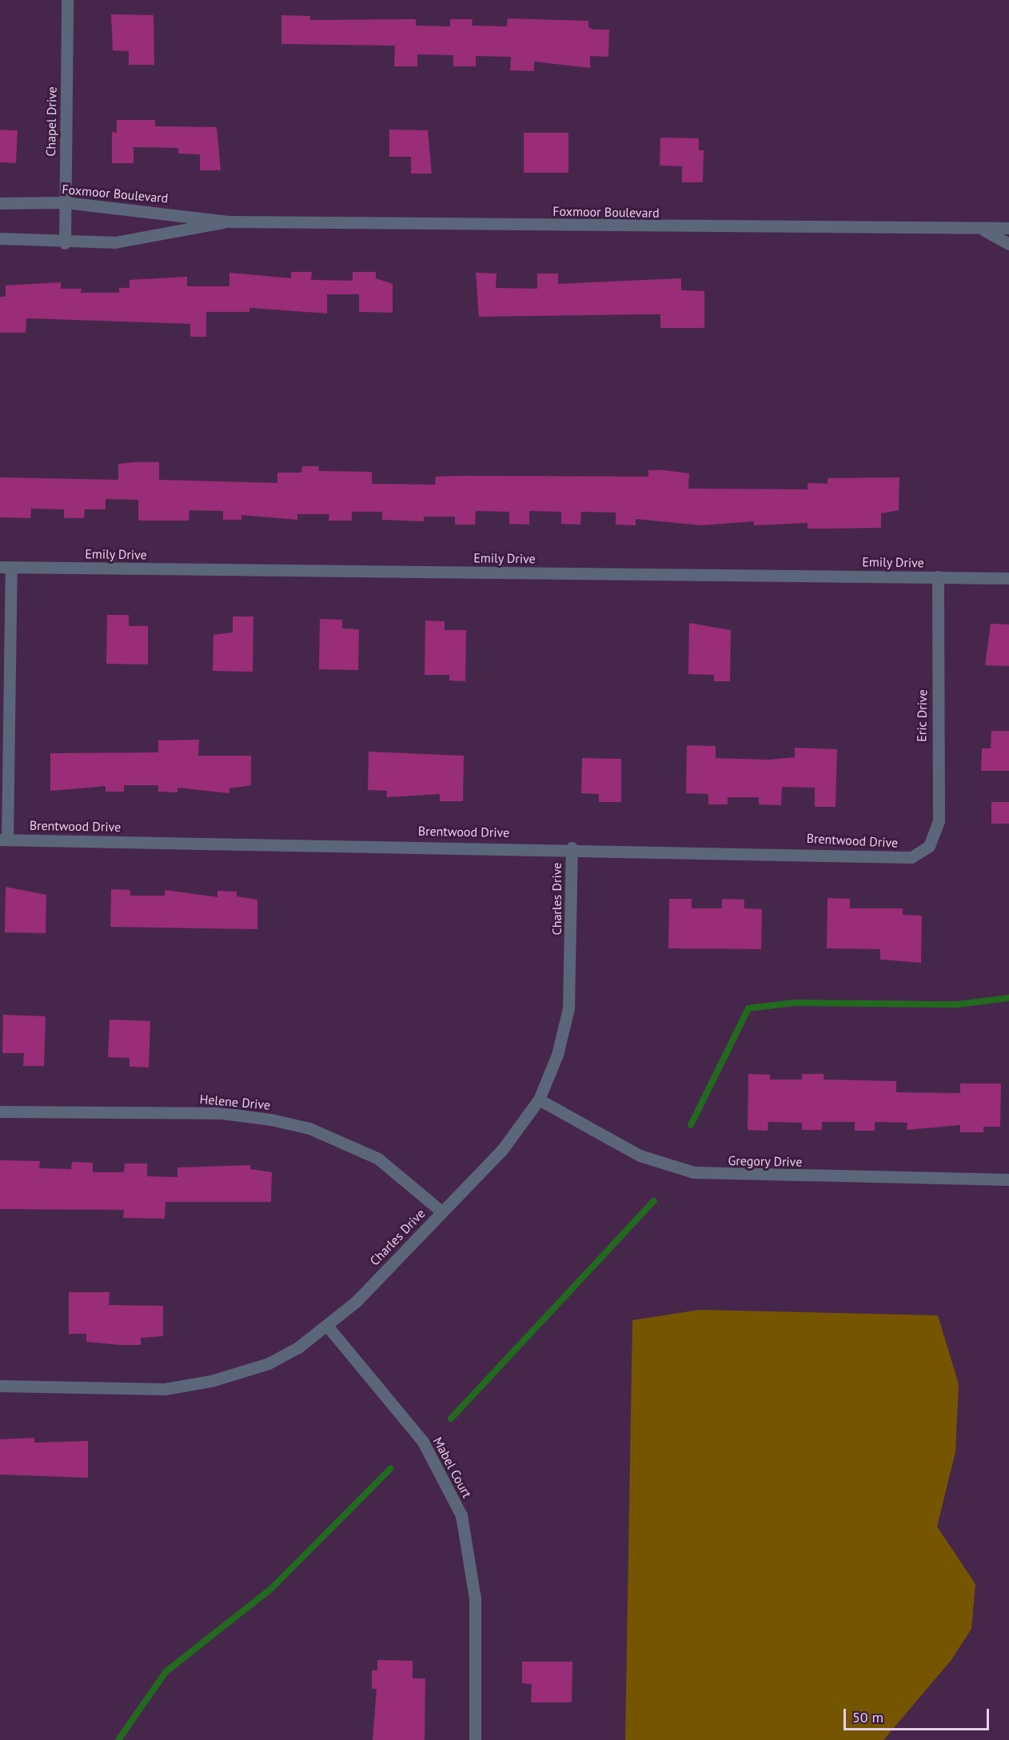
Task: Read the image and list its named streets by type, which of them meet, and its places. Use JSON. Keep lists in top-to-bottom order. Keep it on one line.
{"streets":{"street":["Chapel Drive","Foxmoor Boulevard","Emily Drive","Eric Drive","Brentwood Drive","Charles Drive","Helene Drive","Gregory Drive","Mabel Court"]},"crossings":[["Chapel Drive","Foxmoor Boulevard"],["Emily Drive","Eric Drive"],["Eric Drive","Brentwood Drive"],["Brentwood Drive","Charles Drive"],["Charles Drive","Helene Drive"],["Charles Drive","Gregory Drive"],["Charles Drive","Mabel Court"]],"scale_bar":"50 m"}
